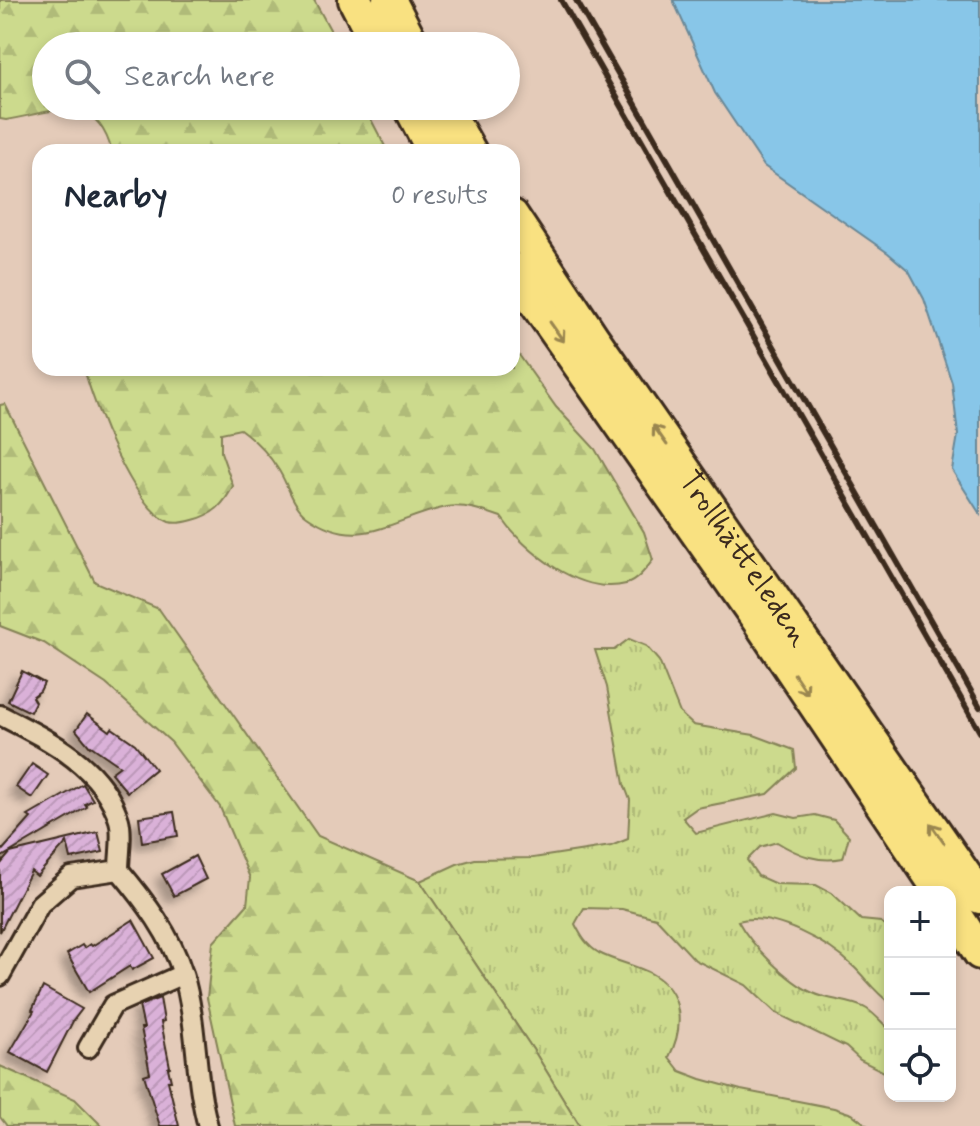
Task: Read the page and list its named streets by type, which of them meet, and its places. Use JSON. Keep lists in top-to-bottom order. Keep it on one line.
{"streets":{"highway":["Trollhätteleden"]},"page":{"search":"Search here","heading":["Nearby","0 results"],"map_buttons":["+","−"]}}
